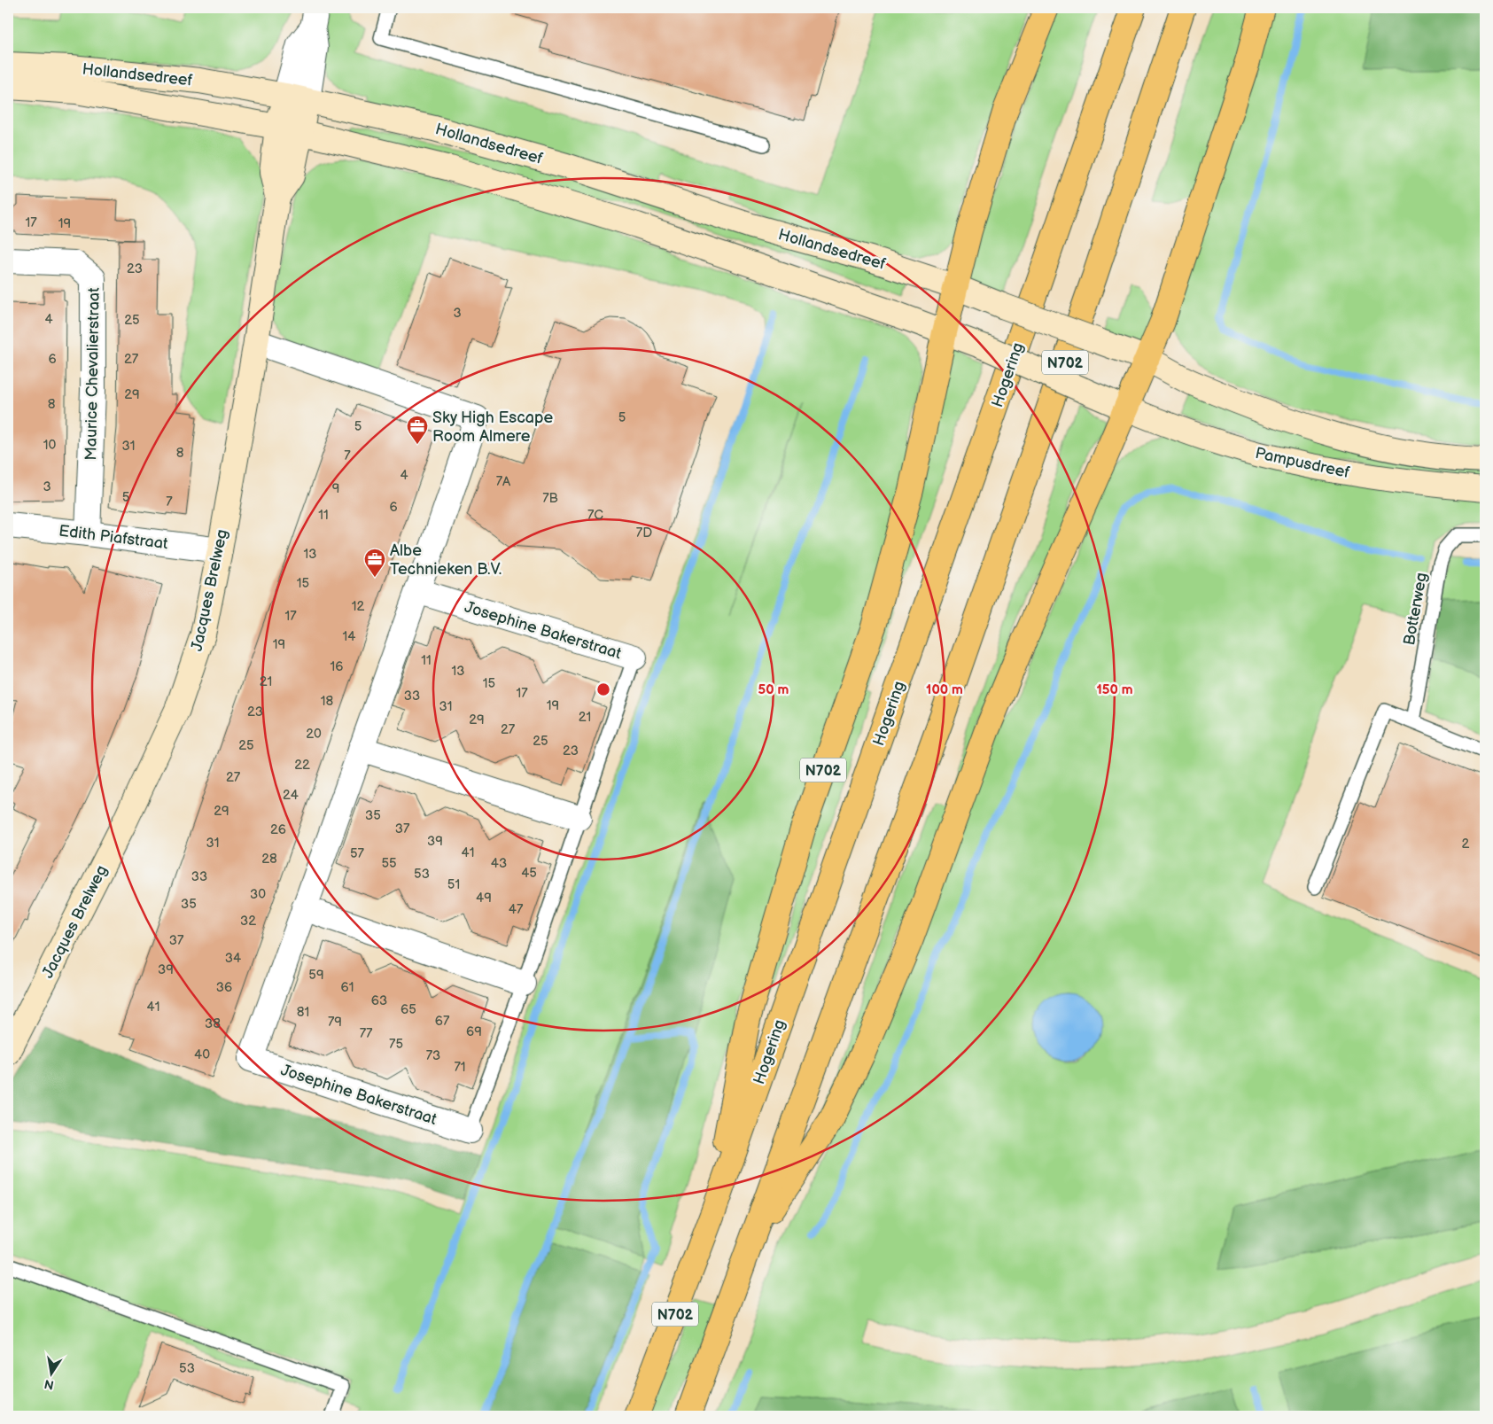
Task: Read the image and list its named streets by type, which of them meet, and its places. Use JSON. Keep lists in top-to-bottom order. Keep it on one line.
{"streets":{"highway":["N702","Hogering"],"main road":["Hollandsedreef","Pampusdreef","Jacques Brelweg"],"street":["Maurice Chevalierstraat","Edith Piafstraat","Josephine Bakerstraat"],"lane":["Botterweg"]},"crossings":[["Hollandsedreef","N702"],["Hollandsedreef","Pampusdreef"],["Hollandsedreef","Jacques Brelweg"],["N702","Hogering"],["N702","Pampusdreef"],["Maurice Chevalierstraat","Edith Piafstraat"],["Edith Piafstraat","Jacques Brelweg"],["Jacques Brelweg","Josephine Bakerstraat"]],"places":{"office":["Sky High Escape Room Almere","Albe Technieken B.V."]},"house_numbers":["17","19","23","3","4","25","6","27","29","8","5","5","10","31","8","7","4","7A","3","9","5","7B","7","6","11","7C","7D","13","15","12","17","14","19","11","16","13","21","15","17","33","18","19","31","23","21","29","27","20","25","25","23","22","27","24","29","35","37","26","39","31","2","41","57","28","55","43","45","53","33","51","30","49","35","47","32","37","34","39","59","36","61","63","41","65","81","67","79","38","69","77","75","40","73","71","53"],"north":"bottom","rings":["50 m","100 m","150 m"]}
